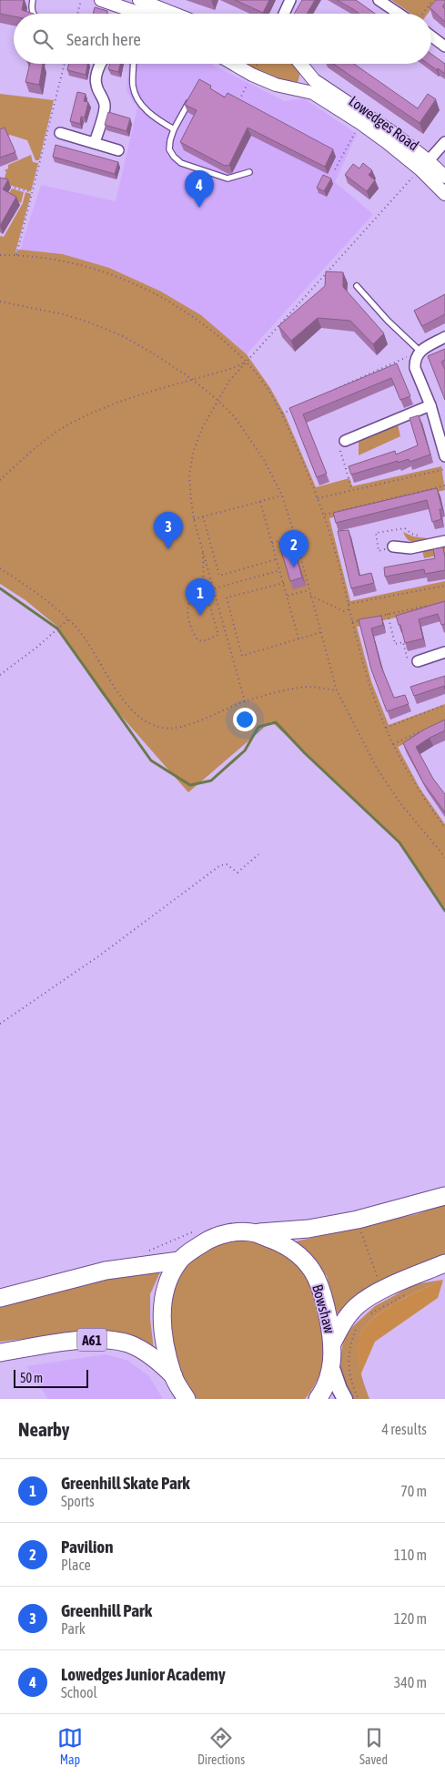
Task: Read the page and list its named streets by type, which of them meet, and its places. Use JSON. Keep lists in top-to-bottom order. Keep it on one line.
{"streets":{"highway":["Bowshaw","A61"],"street":["Lowedges Road"]},"crossings":[["Bowshaw","A61"]],"scale_bar":"50 m","page":{"search":"Search here","pins":["4","3","2","1"],"scale":"50 m","heading":["Nearby","4 results"],"list":[{"mark":"1","name":"Greenhill Skate Park","note":"Sports","value":"70 m"},{"mark":"2","name":"Pavilion","note":"Place","value":"110 m"},{"mark":"3","name":"Greenhill Park","note":"Park","value":"120 m"},{"mark":"4","name":"Lowedges Junior Academy","note":"School","value":"340 m"}],"nav":["Map","Directions","Saved"]}}
